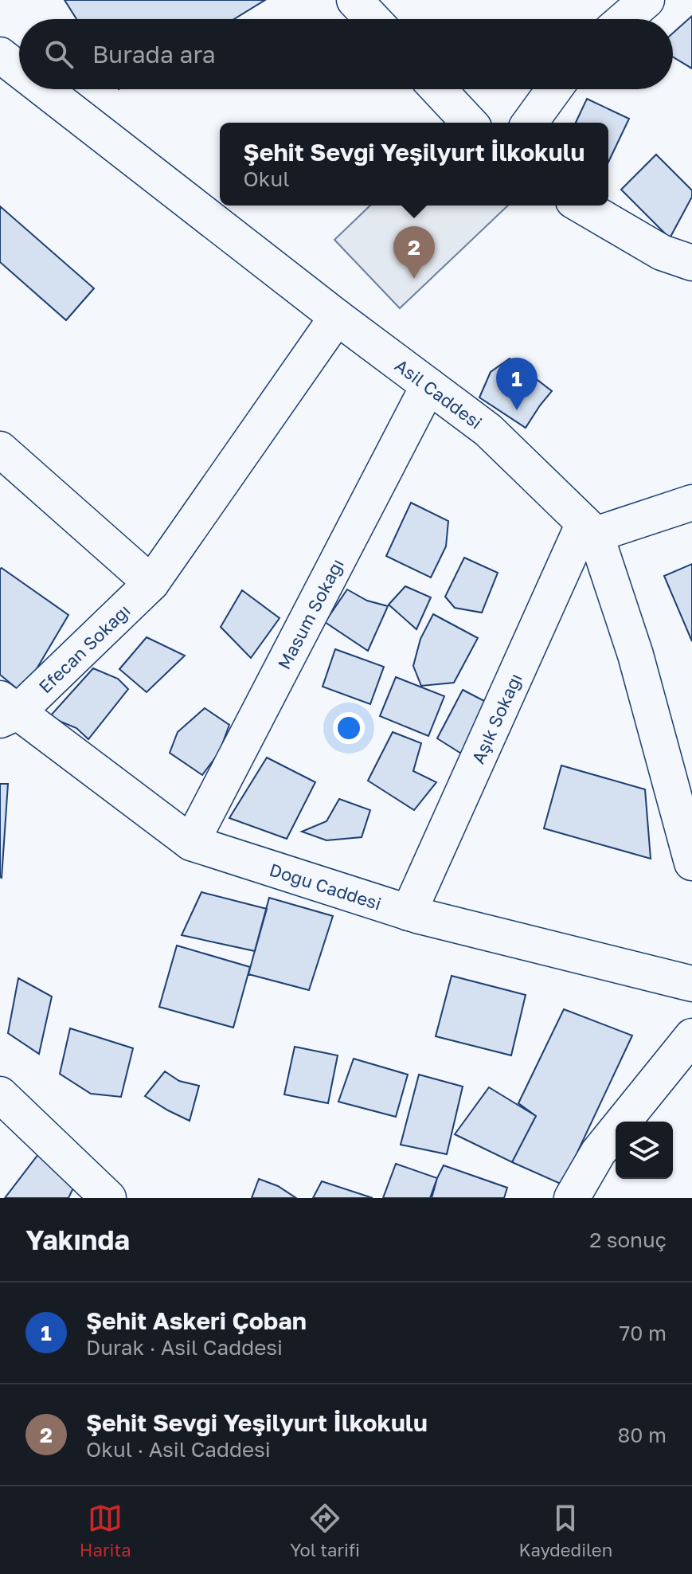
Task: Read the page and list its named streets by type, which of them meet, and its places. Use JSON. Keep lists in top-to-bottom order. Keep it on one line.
{"streets":{"street":["Asil Caddesi","Masum Sokağı","Efecan Sokağı","Aşık Sokağı","Doğu Caddesi"]},"crossings":[["Asil Caddesi","Masum Sokağı"],["Asil Caddesi","Efecan Sokağı"],["Asil Caddesi","Aşık Sokağı"],["Masum Sokağı","Doğu Caddesi"],["Efecan Sokağı","Doğu Caddesi"],["Aşık Sokağı","Doğu Caddesi"]],"page":{"search":"Burada ara","popup":["Şehit Sevgi Yeşilyurt İlkokulu","Okul"],"pins":["2","1"],"heading":["Yakında","2 sonuç"],"list":[{"mark":"1","name":"Şehit Askeri Çoban","note":"Durak · Asil Caddesi","value":"70 m"},{"mark":"2","name":"Şehit Sevgi Yeşilyurt İlkokulu","note":"Okul · Asil Caddesi","value":"80 m"}],"nav":["Harita","Yol tarifi","Kaydedilen"]}}
